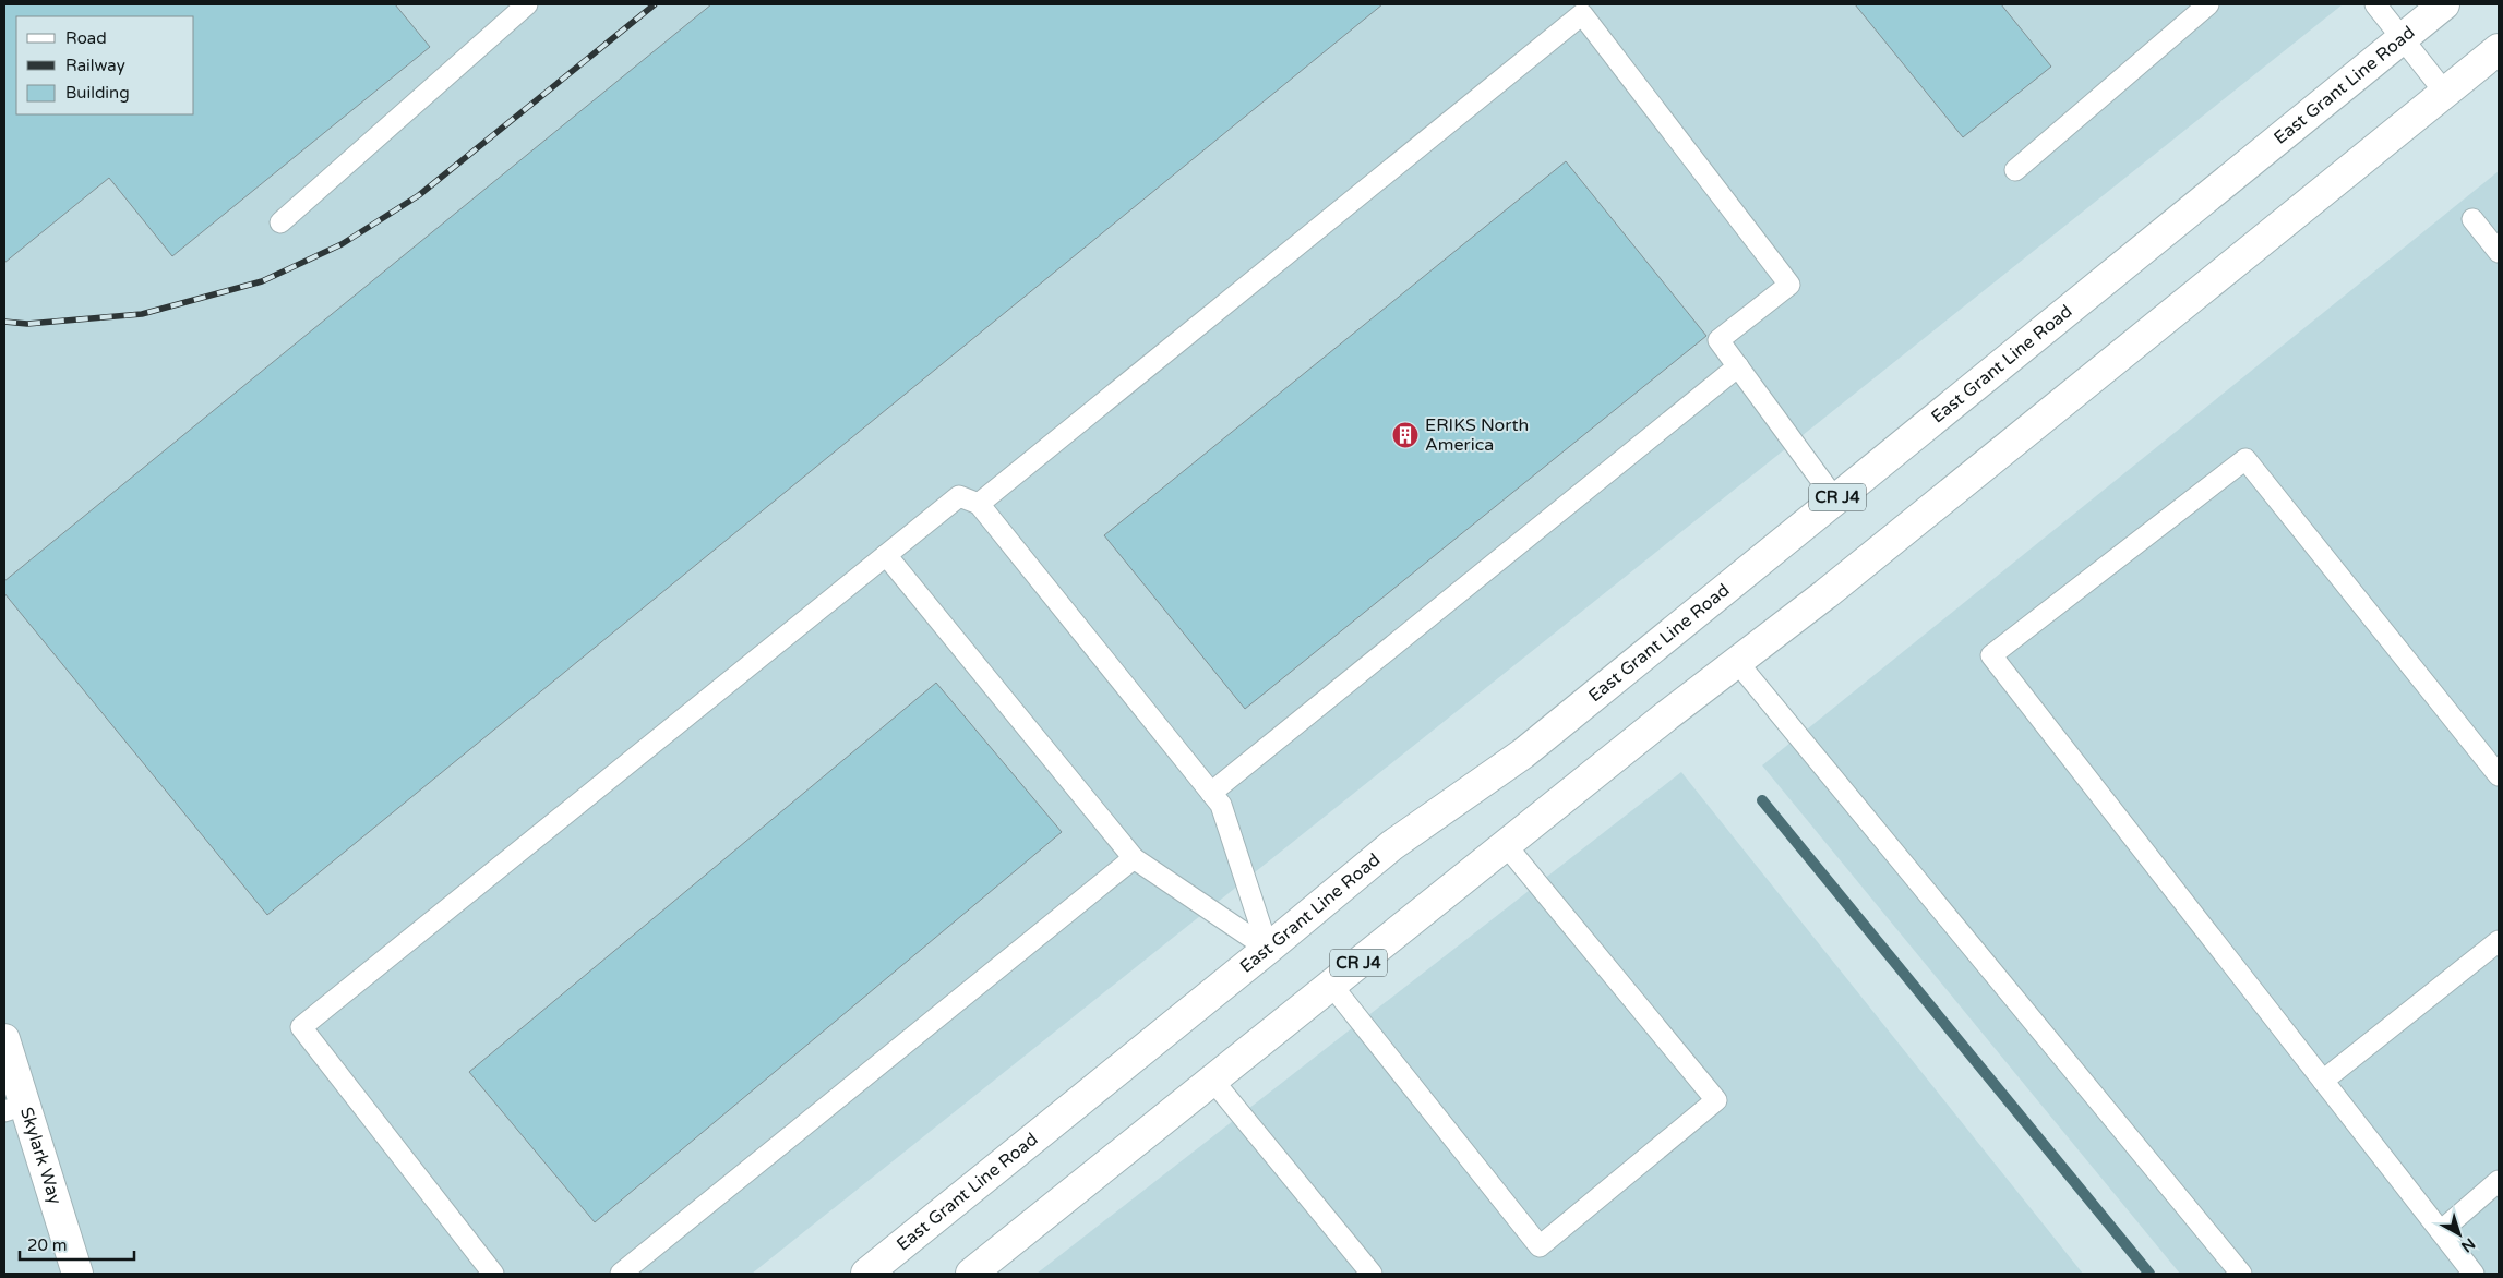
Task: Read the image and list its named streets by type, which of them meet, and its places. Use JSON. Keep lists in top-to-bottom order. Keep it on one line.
{"streets":{"main road":["East Grant Line Road","CR J4","Skylark Way"]},"places":{"building":["ERIKS North America"]},"legend":["Road","Railway","Building"],"scale_bar":"20 m","north":"bottom right"}
